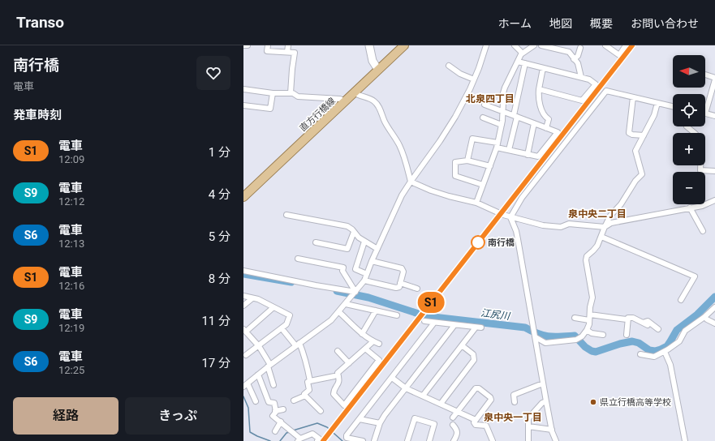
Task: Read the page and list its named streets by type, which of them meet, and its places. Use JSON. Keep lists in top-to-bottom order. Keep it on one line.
{"streets":{"main road":["直方行橋線"]},"districts":["北泉四丁目","泉中央二丁目","泉中央一丁目"],"water":["江尻川"],"places":["南行橋","県立行橋高等学校"],"north":"left","page":{"header":"Transo","nav":["ホーム","地図","概要","お問い合わせ"],"heading":[["南行橋","電車"],"発車時刻"],"on_map":"S1","map_buttons":["+","−"],"list":[{"mark":"S1","name":"電車","note":"12:09","value":"1 分"},{"mark":"S9","name":"電車","note":"12:12","value":"4 分"},{"mark":"S6","name":"電車","note":"12:13","value":"5 分"},{"mark":"S1","name":"電車","note":"12:16","value":"8 分"},{"mark":"S9","name":"電車","note":"12:19","value":"11 分"},{"mark":"S6","name":"電車","note":"12:25","value":"17 分"}],"buttons":["経路","きっぷ"]}}
